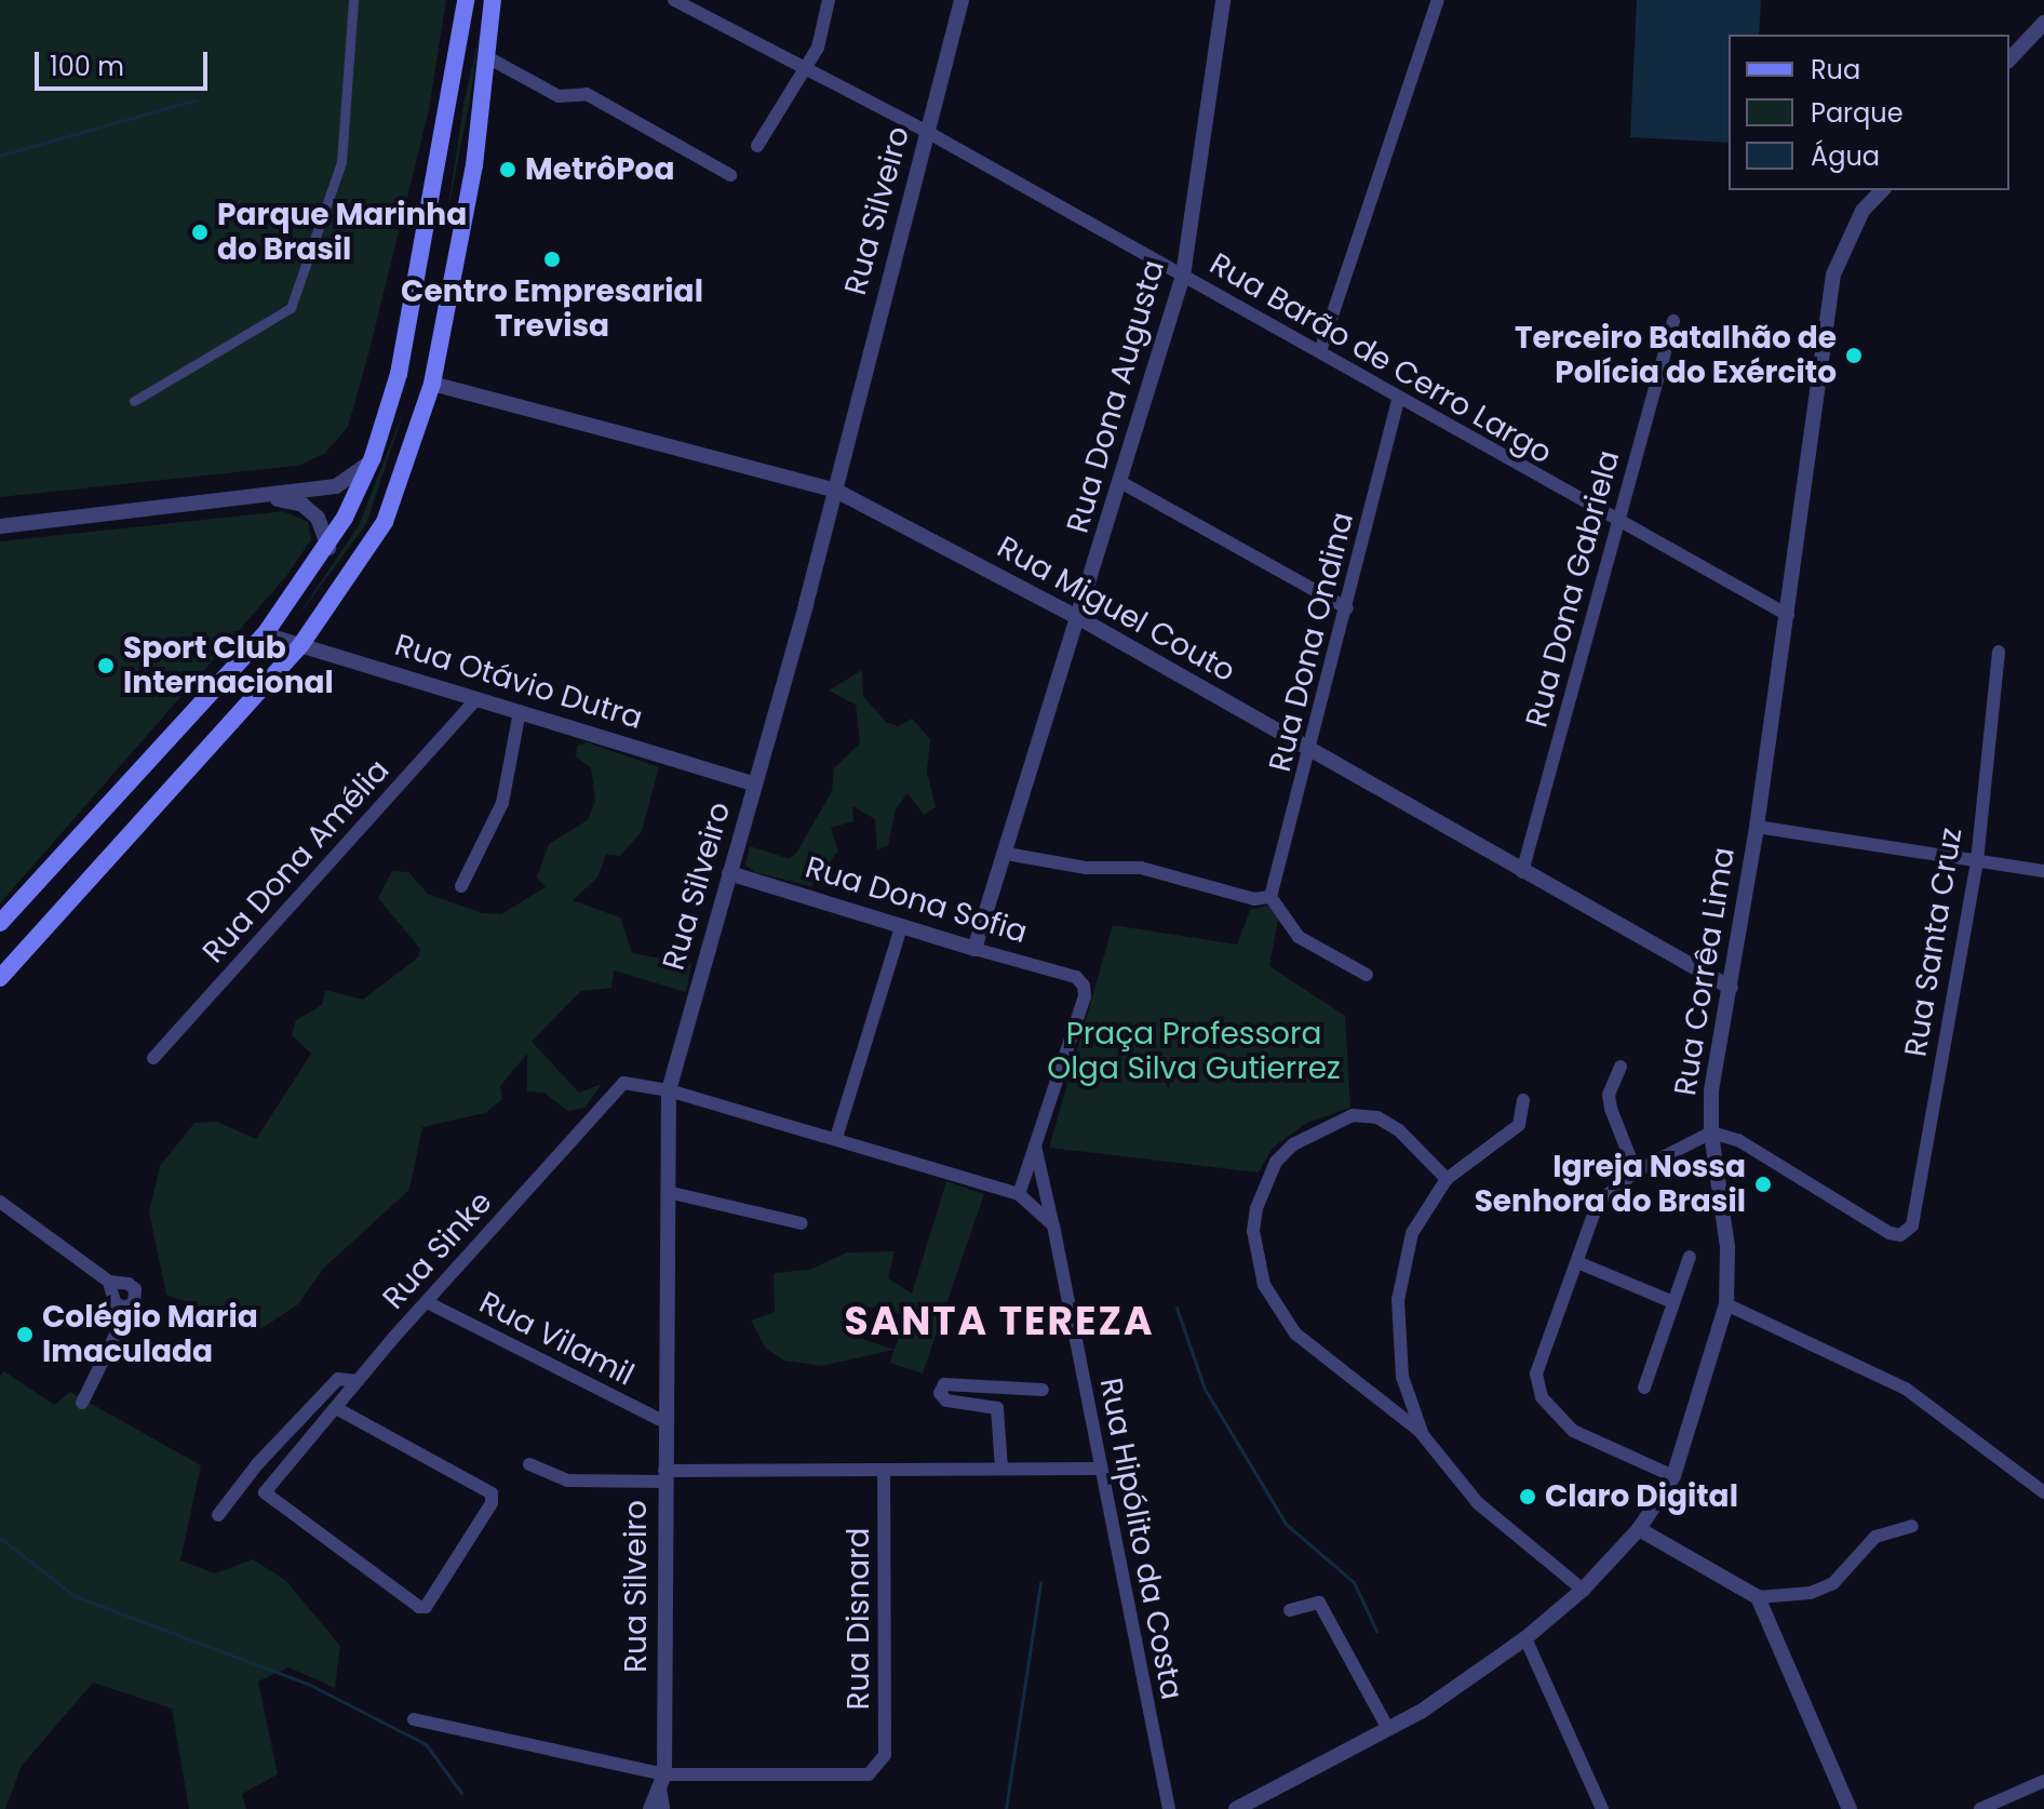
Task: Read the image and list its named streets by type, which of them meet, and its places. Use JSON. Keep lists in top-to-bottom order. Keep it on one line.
{"streets":{"street":["Rua Silveiro","Rua Barão de Cerro Largo","Rua Dona Augusta","Rua Dona Gabriela","Rua Miguel Couto","Rua Dona Ondina","Rua Otávio Dutra","Rua Dona Amélia","Rua Dona Sofia","Rua Santa Cruz","Rua Corrêa Lima","Rua Sinke","Rua Vilamil","Rua Hipólito da Costa","Rua Disnard"]},"crossings":[["Rua Silveiro","Rua Barão de Cerro Largo"],["Rua Silveiro","Rua Miguel Couto"],["Rua Silveiro","Rua Otávio Dutra"],["Rua Silveiro","Rua Dona Sofia"],["Rua Silveiro","Rua Sinke"],["Rua Silveiro","Rua Vilamil"],["Rua Silveiro","Rua Disnard"],["Rua Barão de Cerro Largo","Rua Dona Augusta"],["Rua Barão de Cerro Largo","Rua Dona Gabriela"],["Rua Barão de Cerro Largo","Rua Dona Ondina"],["Rua Barão de Cerro Largo","Rua Corrêa Lima"],["Rua Dona Augusta","Rua Miguel Couto"],["Rua Dona Augusta","Rua Dona Sofia"],["Rua Dona Gabriela","Rua Miguel Couto"],["Rua Miguel Couto","Rua Dona Ondina"],["Rua Miguel Couto","Rua Corrêa Lima"],["Rua Otávio Dutra","Rua Dona Amélia"],["Rua Dona Sofia","Rua Hipólito da Costa"],["Rua Santa Cruz","Rua Corrêa Lima"],["Rua Sinke","Rua Vilamil"]],"districts":["SANTA TEREZA"],"parks":["Praça Professora Olga Silva Gutierrez"],"places":["MetrôPoa","Parque Marinha do Brasil","Centro Empresarial Trevisa","Terceiro Batalhão de Polícia do Exército","Sport Club Internacional","Igreja Nossa Senhora do Brasil","Colégio Maria Imaculada","Claro Digital"],"legend":["Rua","Parque","Água"],"scale_bar":"100 m"}
